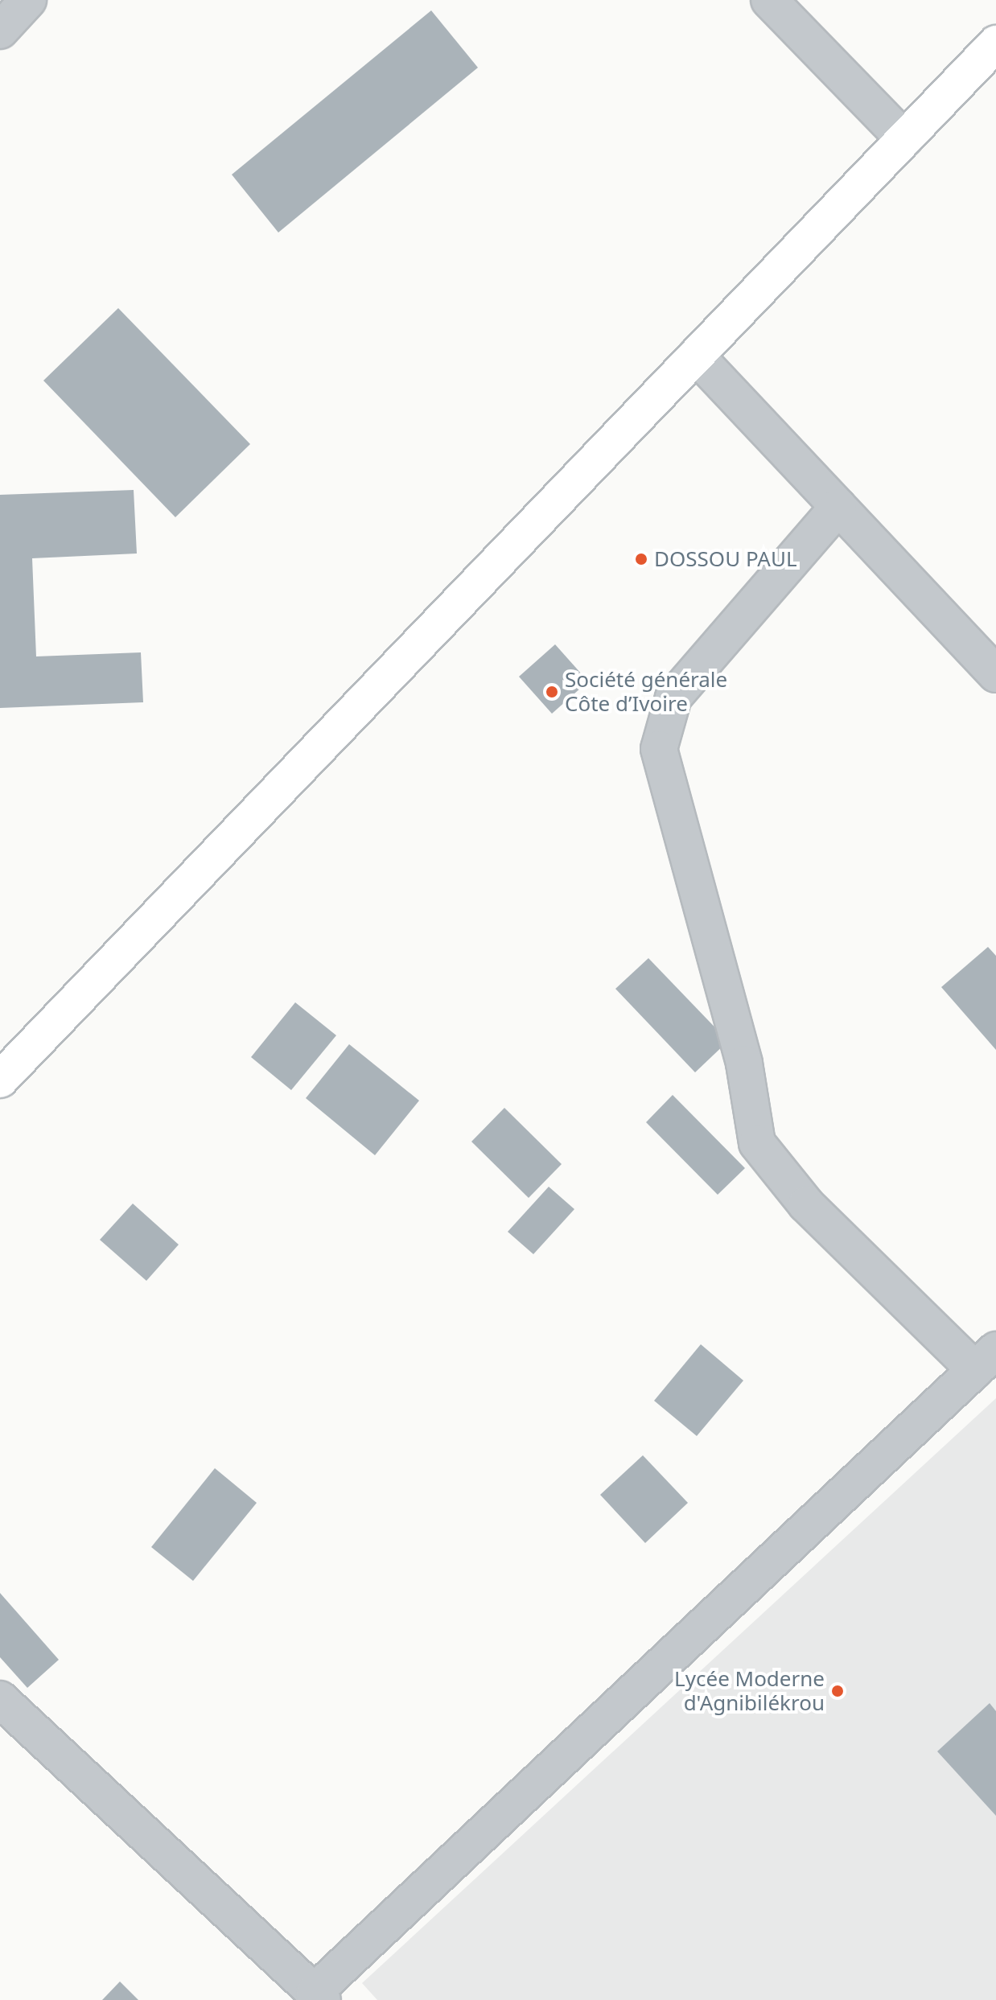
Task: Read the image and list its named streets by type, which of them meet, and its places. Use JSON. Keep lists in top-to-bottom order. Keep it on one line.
{"places":["DOSSOU PAUL","Société générale Côte d’Ivoire","Lycée Moderne d'Agnibilékrou"]}
